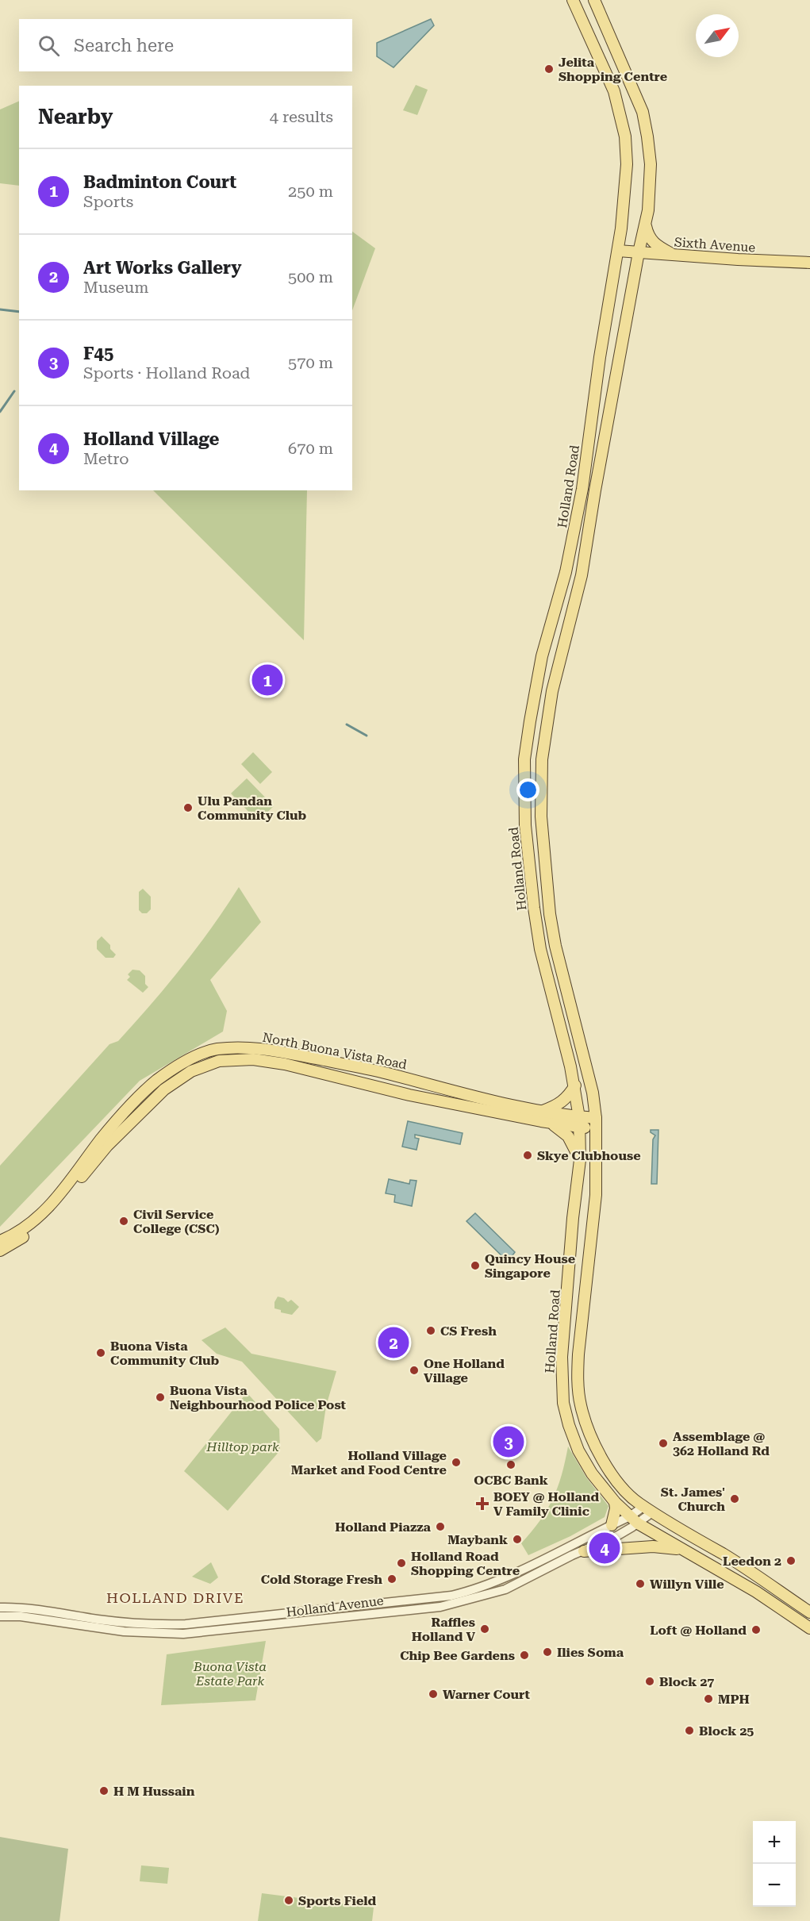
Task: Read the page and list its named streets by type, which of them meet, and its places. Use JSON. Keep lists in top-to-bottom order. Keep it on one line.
{"streets":{"main road":["Sixth Avenue","Holland Road","North Buona Vista Road"],"street":["Holland Avenue"]},"crossings":[["Sixth Avenue","Holland Road"],["Holland Road","North Buona Vista Road"],["Holland Road","Holland Avenue"]],"districts":["HOLLAND DRIVE"],"parks":["Hilltop park","Buona Vista Estate Park"],"places":{"other":["Jelita Shopping Centre","Ulu Pandan Community Club","Skye Clubhouse","Civil Service College (CSC)","Quincy House Singapore","CS Fresh","Buona Vista Community Club","One Holland Village","Buona Vista Neighbourhood Police Post","Assemblage @ 362 Holland Rd","Holland Village Market and Food Centre","OCBC Bank","St. James' Church","Holland Piazza","Maybank","Leedon 2","Holland Road Shopping Centre","Cold Storage Fresh","Willyn Ville","Raffles Holland V","Loft @ Holland","Ilies Soma","Chip Bee Gardens","Block 27","Warner Court","MPH","Block 25","H M Hussain","Sports Field"],"health":["BOEY @ Holland V Family Clinic"]},"north":"top right","page":{"search":"Search here","heading":["Nearby","4 results"],"list":[{"mark":"1","name":"Badminton Court","note":"Sports","value":"250 m"},{"mark":"2","name":"Art Works Gallery","note":"Museum","value":"500 m"},{"mark":"3","name":"F45","note":"Sports · Holland Road","value":"570 m"},{"mark":"4","name":"Holland Village","note":"Metro","value":"670 m"}],"pins":["1","2","3","4"],"map_buttons":["+","−"]}}
